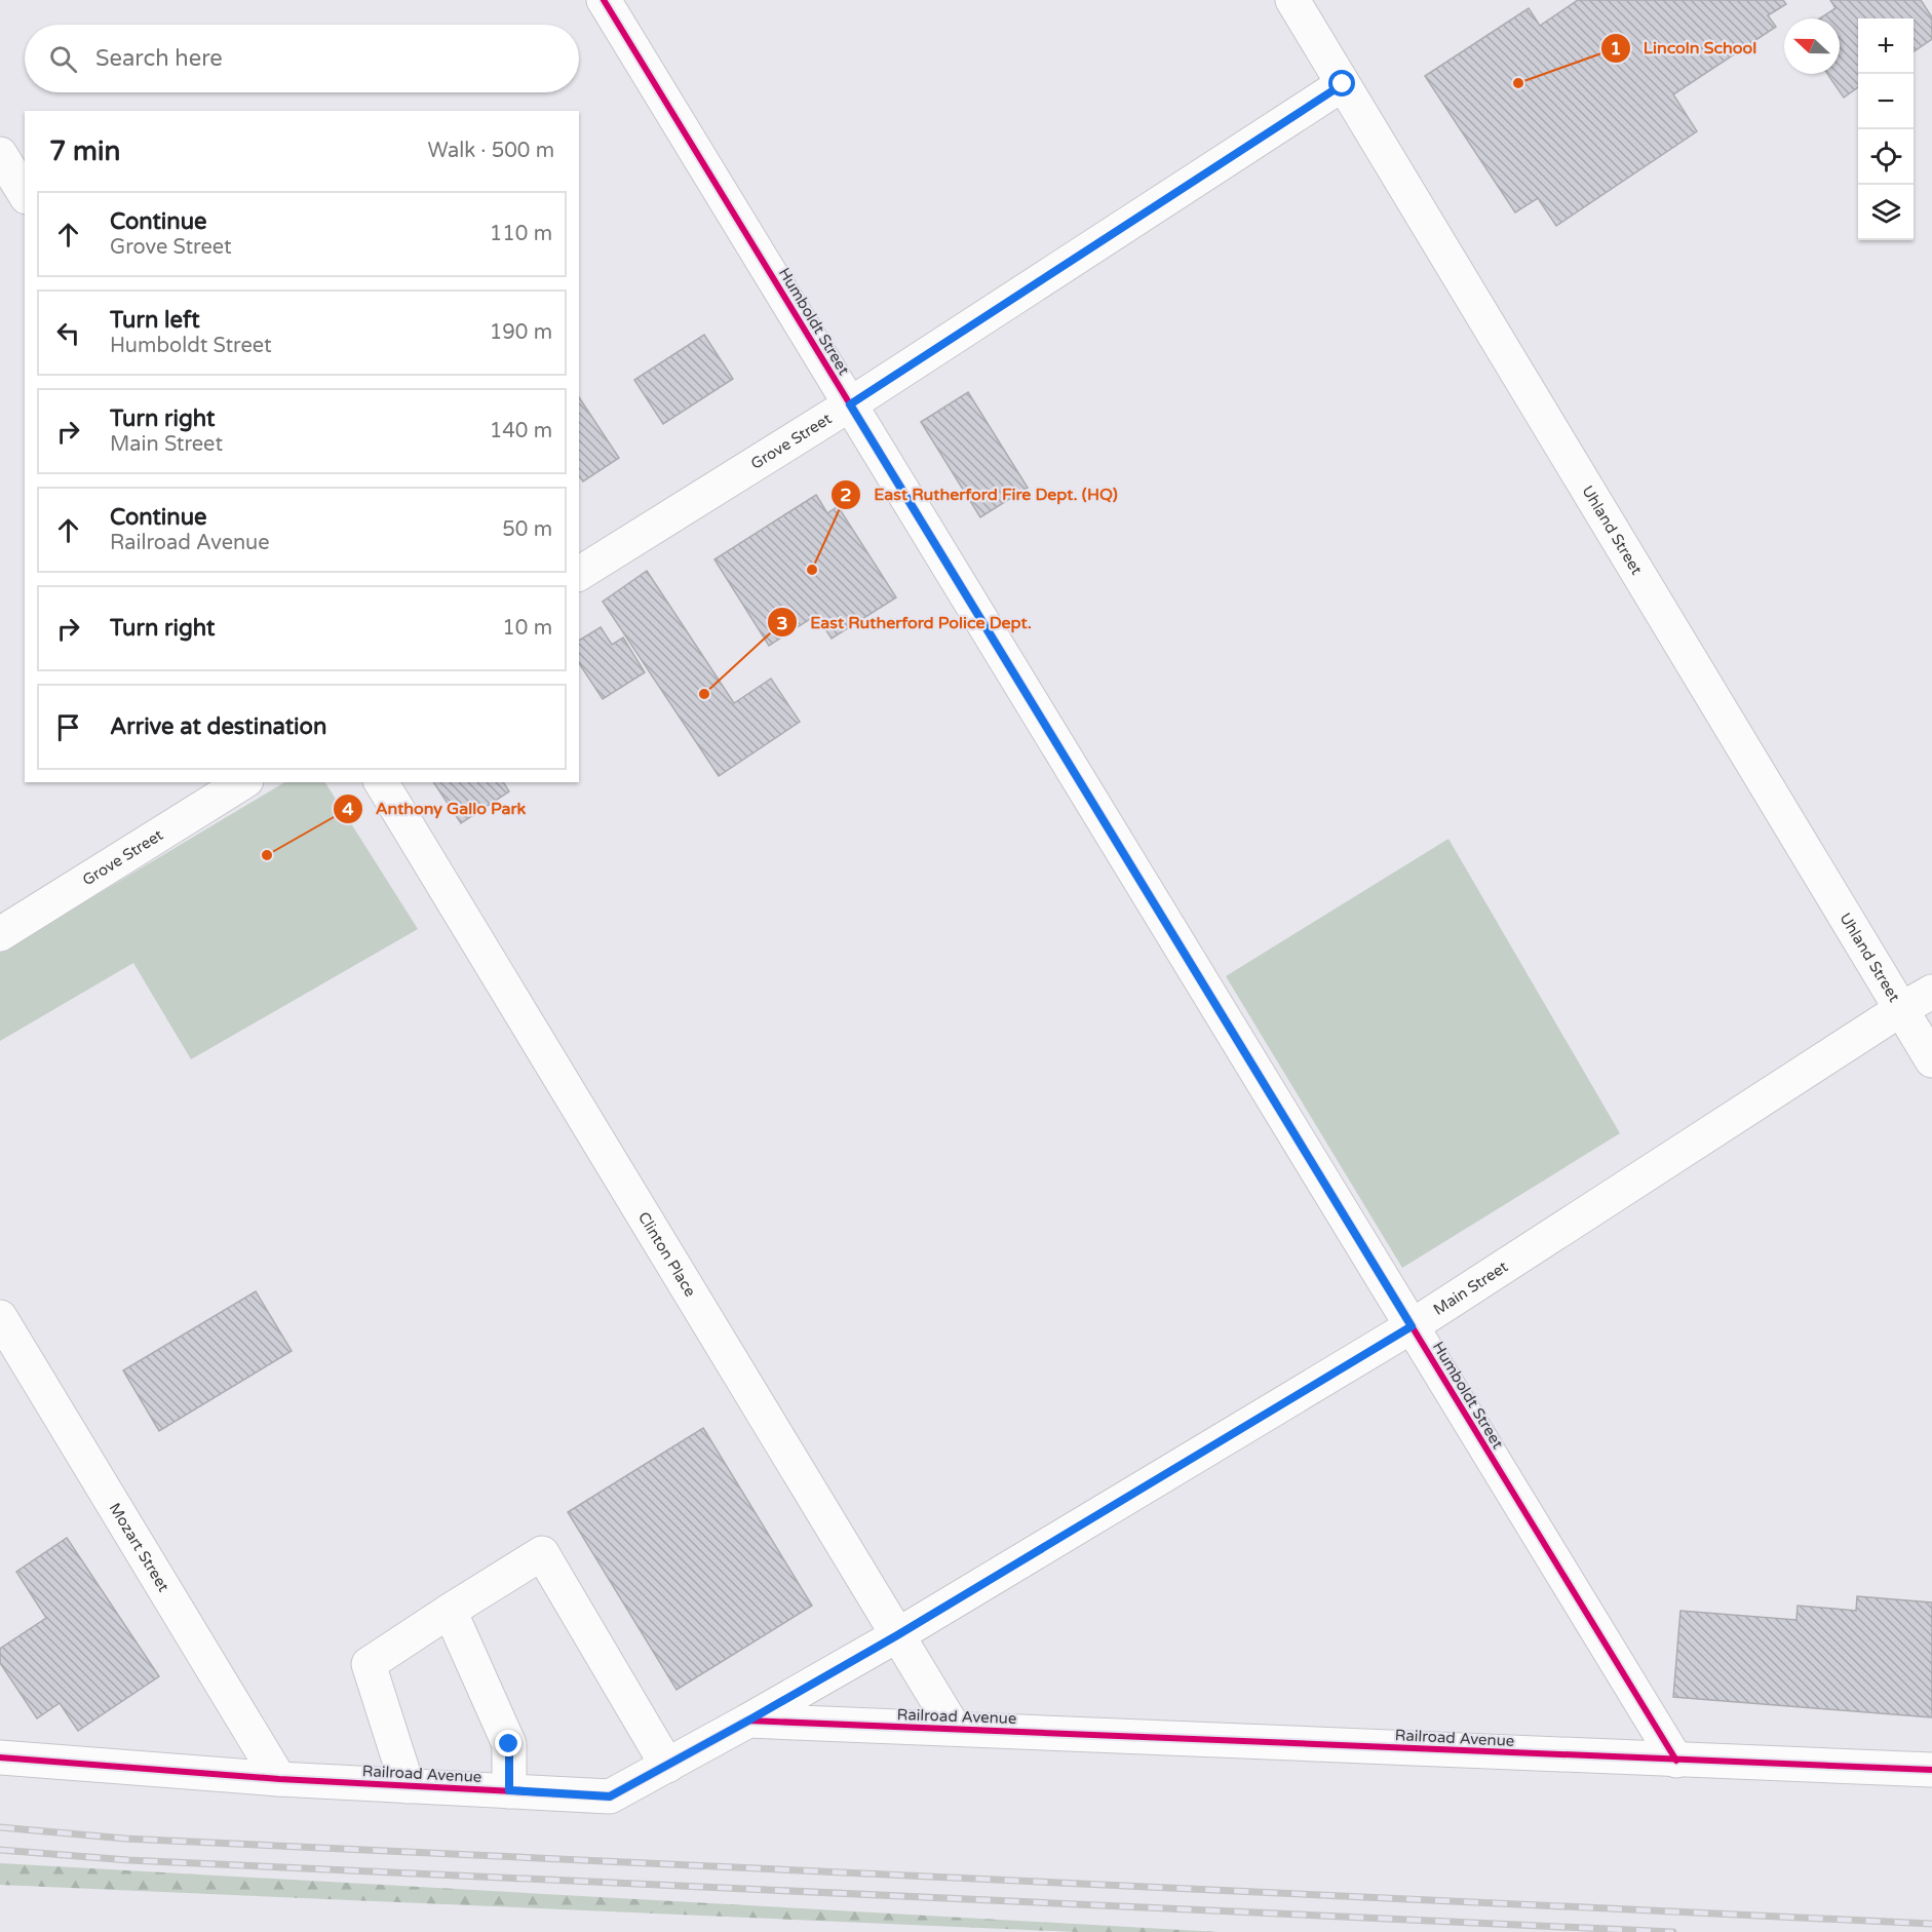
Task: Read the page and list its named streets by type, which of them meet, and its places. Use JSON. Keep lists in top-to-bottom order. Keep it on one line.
{"streets":{"street":["Humboldt Street","Grove Street","Uhland Street","Clinton Place","Main Street","Mozart Street","Railroad Avenue"]},"crossings":[["Humboldt Street","Grove Street"],["Humboldt Street","Main Street"],["Humboldt Street","Railroad Avenue"],["Grove Street","Uhland Street"],["Uhland Street","Main Street"],["Clinton Place","Main Street"],["Clinton Place","Railroad Avenue"],["Main Street","Railroad Avenue"],["Mozart Street","Railroad Avenue"]],"places":["Lincoln School","East Rutherford Fire Dept. (HQ)","East Rutherford Police Dept.","Anthony Gallo Park"],"north":"left","page":{"map_buttons":["+","−"],"search":"Search here","heading":["7 min","Walk · 500 m"],"list":[["Continue","Grove Street","110 m"],["Turn left","Humboldt Street","190 m"],["Turn right","Main Street","140 m"],["Continue","Railroad Avenue","50 m"],["Turn right","10 m"],"Arrive at destination"]}}
